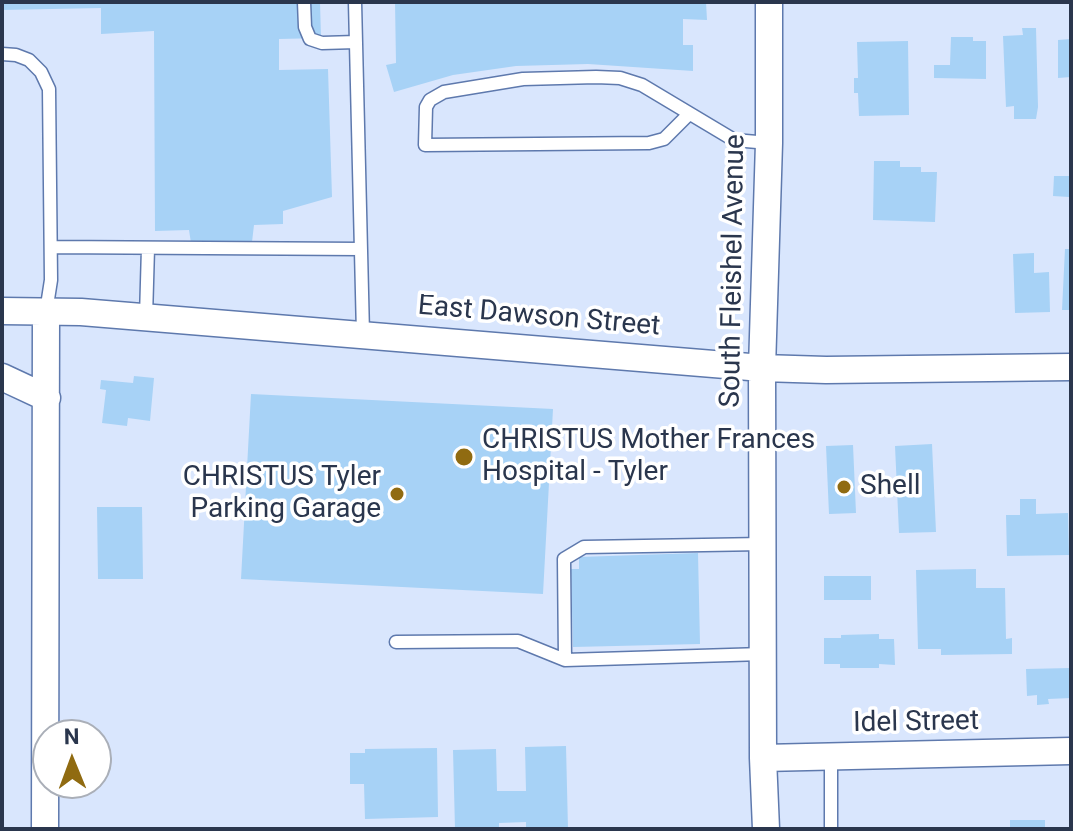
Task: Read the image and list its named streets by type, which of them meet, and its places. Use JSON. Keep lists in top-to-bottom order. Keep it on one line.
{"streets":{"street":["South Fleishel Avenue","East Dawson Street","Idel Street"]},"crossings":[["South Fleishel Avenue","East Dawson Street"],["South Fleishel Avenue","Idel Street"]],"places":["CHRISTUS Mother Frances Hospital - Tyler","Shell","CHRISTUS Tyler Parking Garage"],"north":"top"}
